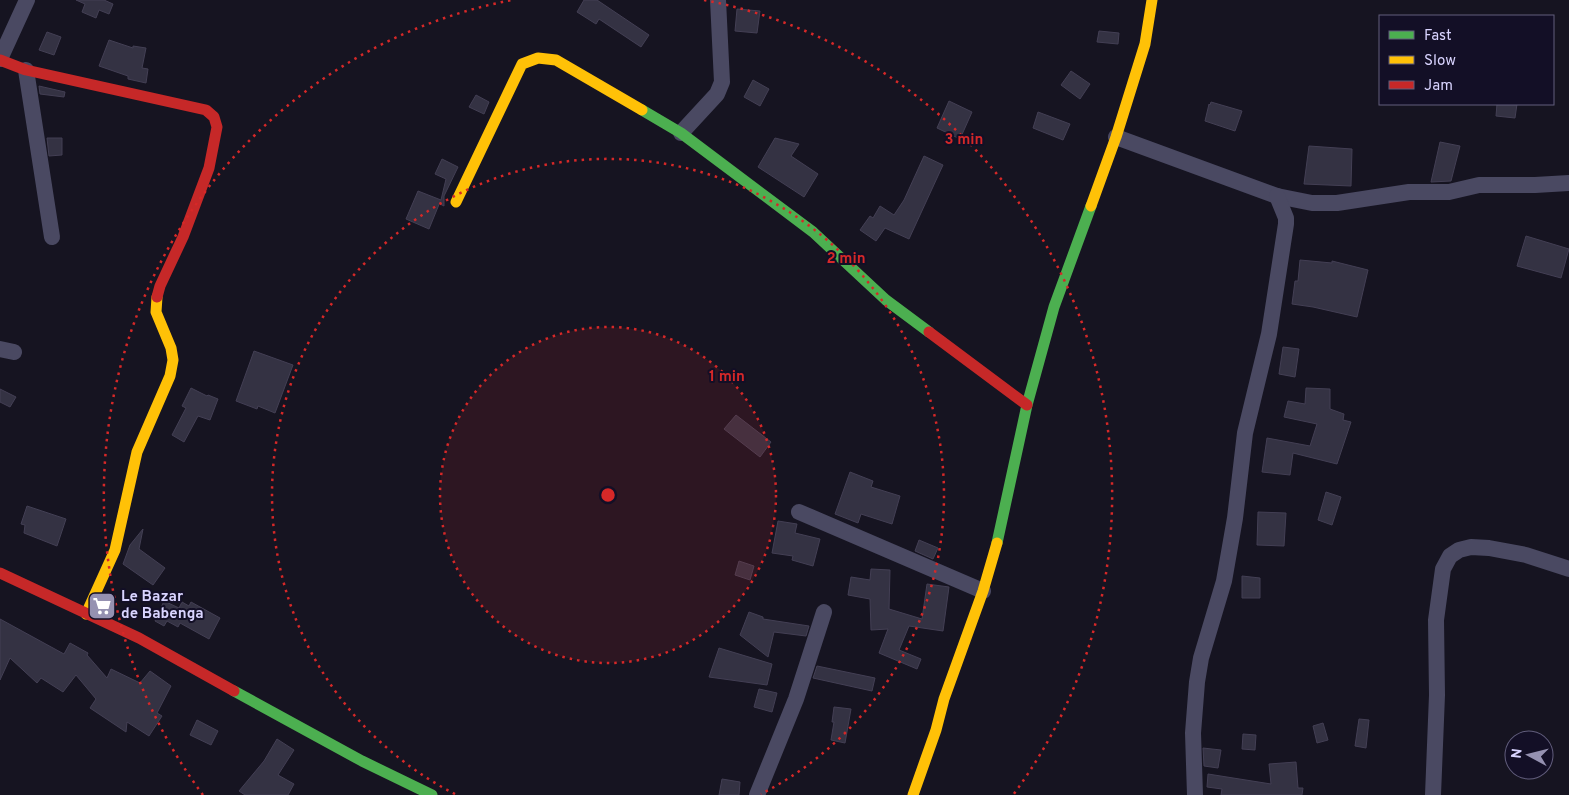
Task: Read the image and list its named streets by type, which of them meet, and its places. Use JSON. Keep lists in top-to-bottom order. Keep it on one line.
{"places":{"supermarket":["Le Bazar de Babenga"]},"legend":["Fast","Slow","Jam"],"north":"left","rings":["3 min","2 min","1 min"]}
